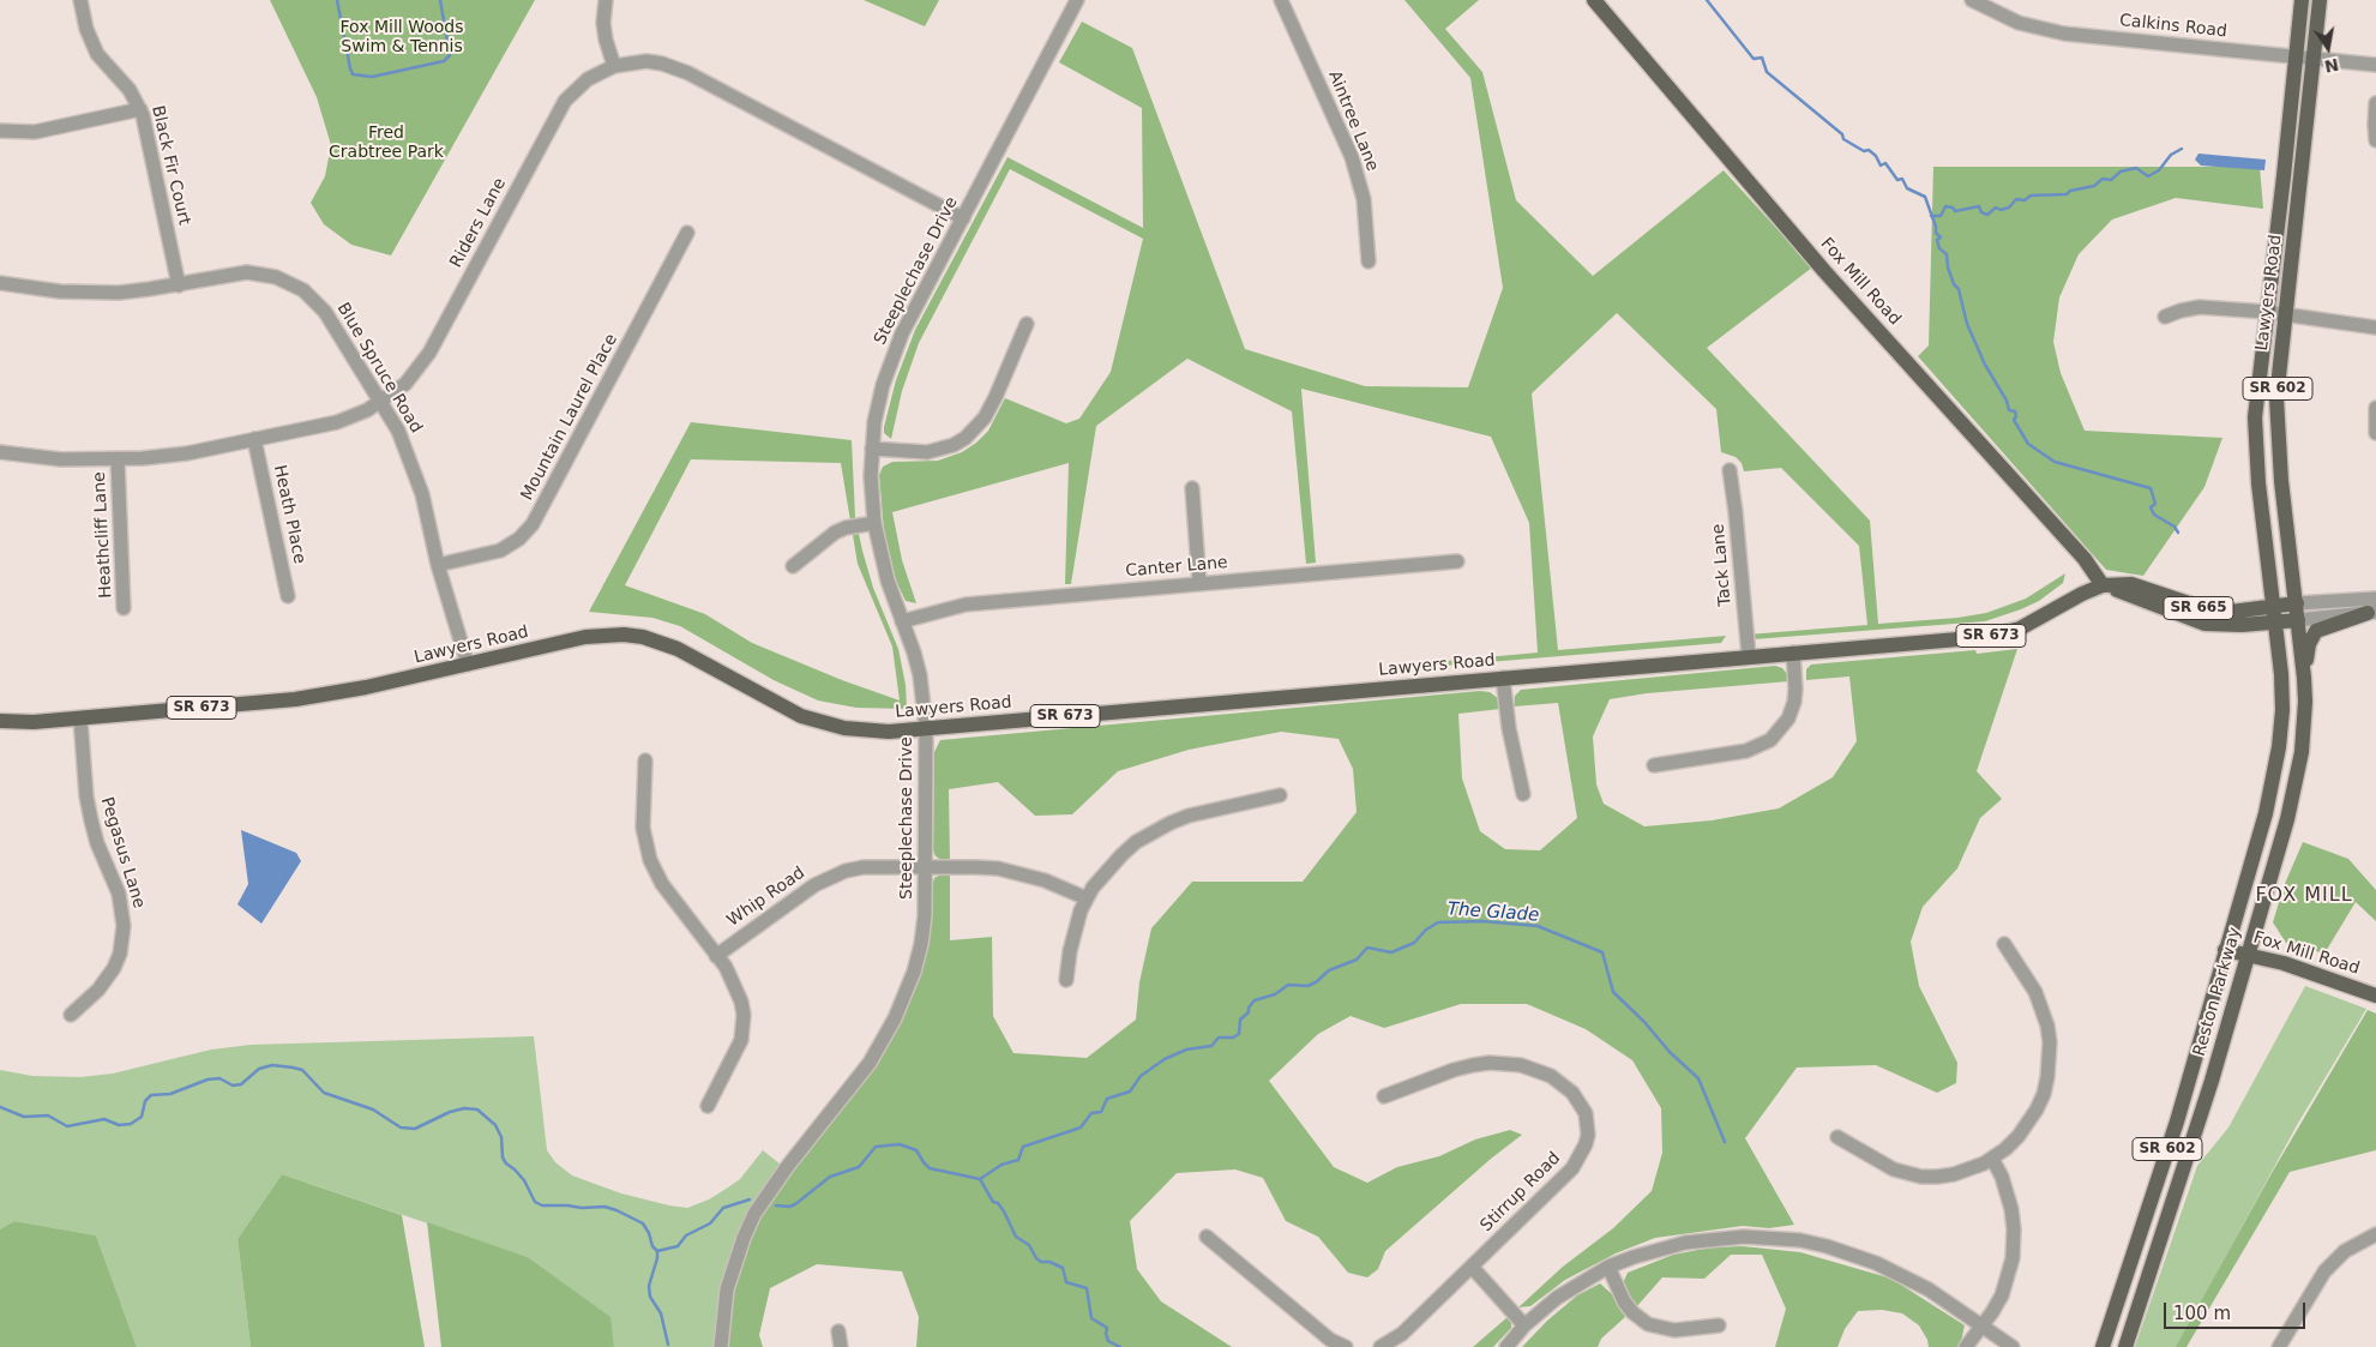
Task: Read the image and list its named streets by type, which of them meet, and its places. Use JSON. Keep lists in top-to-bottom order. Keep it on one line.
{"streets":{"main road":["Fox Mill Road","Lawyers Road","SR 602","SR 665","SR 673","Reston Parkway"],"street":["Calkins Road","Aintree Lane","Black Fir Court","Riders Lane","Steeplechase Drive","Blue Spruce Road","Mountain Laurel Place","Heath Place","Heathcliff Lane","Tack Lane","Canter Lane","Pegasus Lane","Whip Road","Stirrup Road"]},"crossings":[["Calkins Road","Lawyers Road"],["Black Fir Court","Blue Spruce Road"],["Riders Lane","Steeplechase Drive"],["Riders Lane","Blue Spruce Road"],["Riders Lane","Heath Place"],["Riders Lane","Heathcliff Lane"],["Steeplechase Drive","Lawyers Road"],["Steeplechase Drive","Canter Lane"],["Steeplechase Drive","Whip Road"],["Fox Mill Road","Lawyers Road"],["Fox Mill Road","SR 665"],["Fox Mill Road","Reston Parkway"],["Lawyers Road","Blue Spruce Road"],["Lawyers Road","Tack Lane"],["Lawyers Road","SR 665"],["Lawyers Road","Pegasus Lane"],["Lawyers Road","Reston Parkway"],["Blue Spruce Road","Mountain Laurel Place"],["SR 665","Reston Parkway"]],"districts":["FOX MILL"],"water":["The Glade"],"parks":["Fox Mill Woods Swim & Tennis","Fred Crabtree Park"],"scale_bar":"100 m","north":"bottom"}
